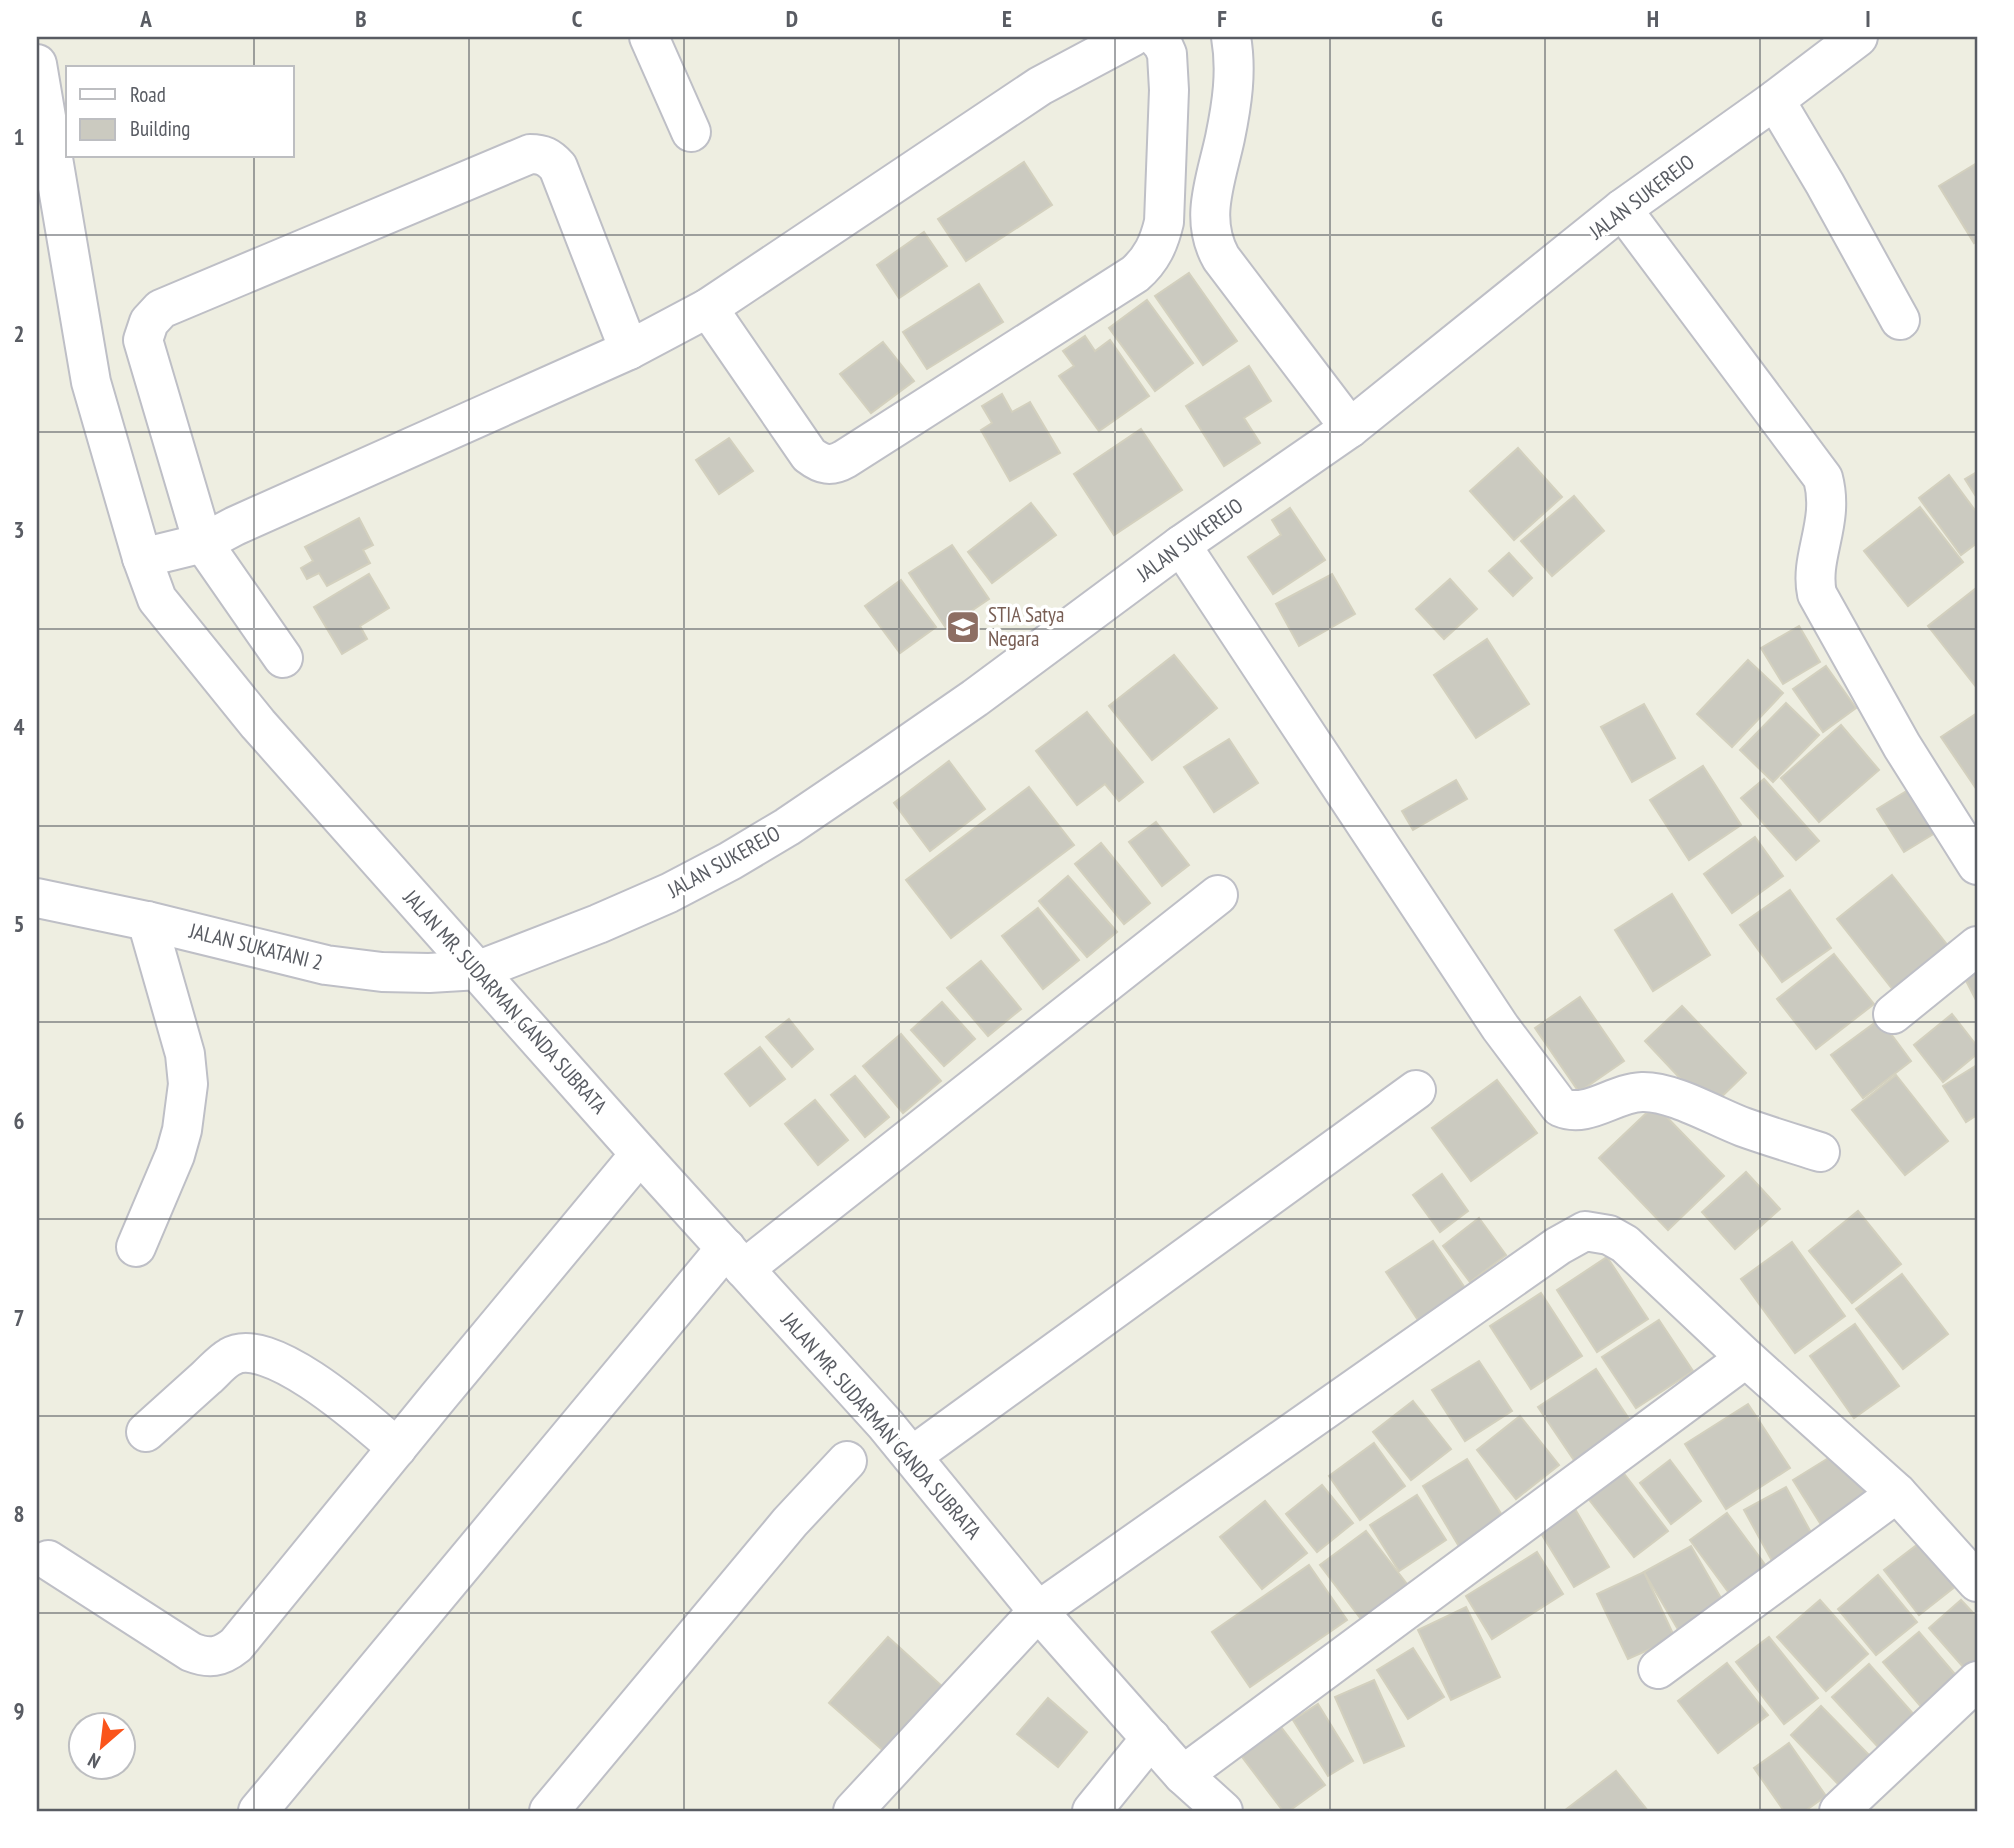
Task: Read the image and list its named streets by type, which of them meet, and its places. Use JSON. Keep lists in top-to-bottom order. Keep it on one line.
{"streets":{"street":["JALAN SUKEREJO","JALAN SUKATANI 2","JALAN MR. SUDARMAN GANDA SUBRATA"]},"crossings":[["JALAN SUKEREJO","JALAN SUKATANI 2"],["JALAN SUKEREJO","JALAN MR. SUDARMAN GANDA SUBRATA"],["JALAN SUKATANI 2","JALAN MR. SUDARMAN GANDA SUBRATA"]],"places":{"school or university":["STIA Satya Negara"]},"legend":["Road","Building"],"north":"bottom left","grid":{"columns":["A","B","C","D","E","F","G","H","I"],"rows":["1","2","3","4","5","6","7","8","9"]}}
